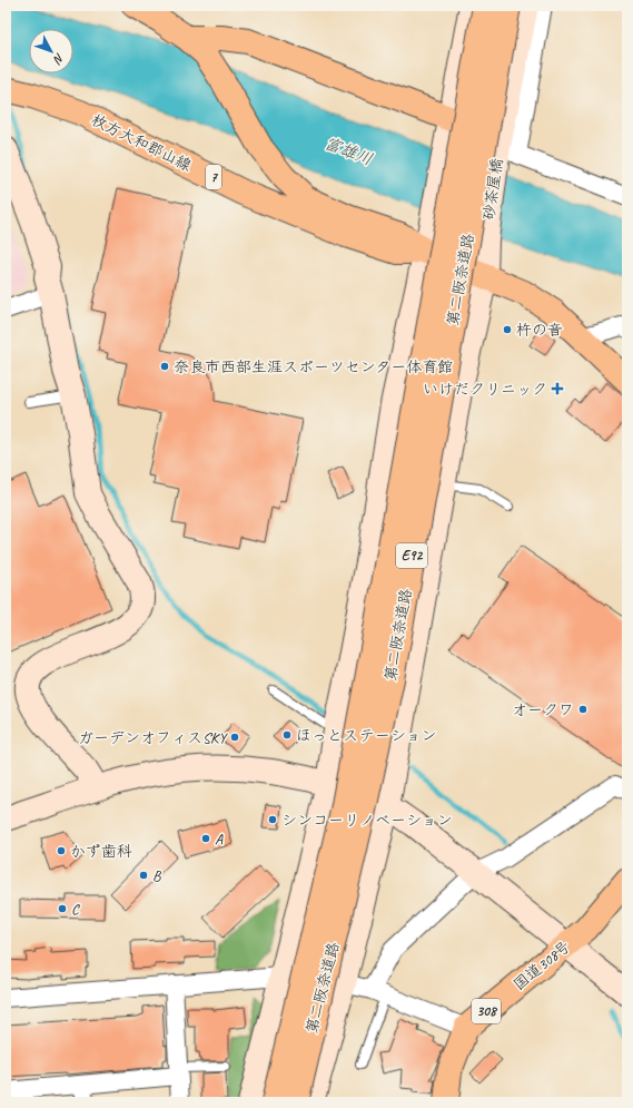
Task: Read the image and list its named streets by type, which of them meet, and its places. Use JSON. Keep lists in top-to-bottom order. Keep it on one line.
{"streets":{"main road":["枚方大和郡山線","7","第二阪奈道路","E92","国道308号","308"],"street":["砂茶屋橋"]},"crossings":[["枚方大和郡山線","砂茶屋橋"]],"water":["富雄川"],"places":{"other":["杵の音","奈良市西部生涯スポーツセンター体育館","オークワ","ほっとステーション","ガーデンオフィスSKY","シンコーリノベーション","A","かず歯科","B","C"],"health":["いけだクリニック"]},"north":"bottom right"}
